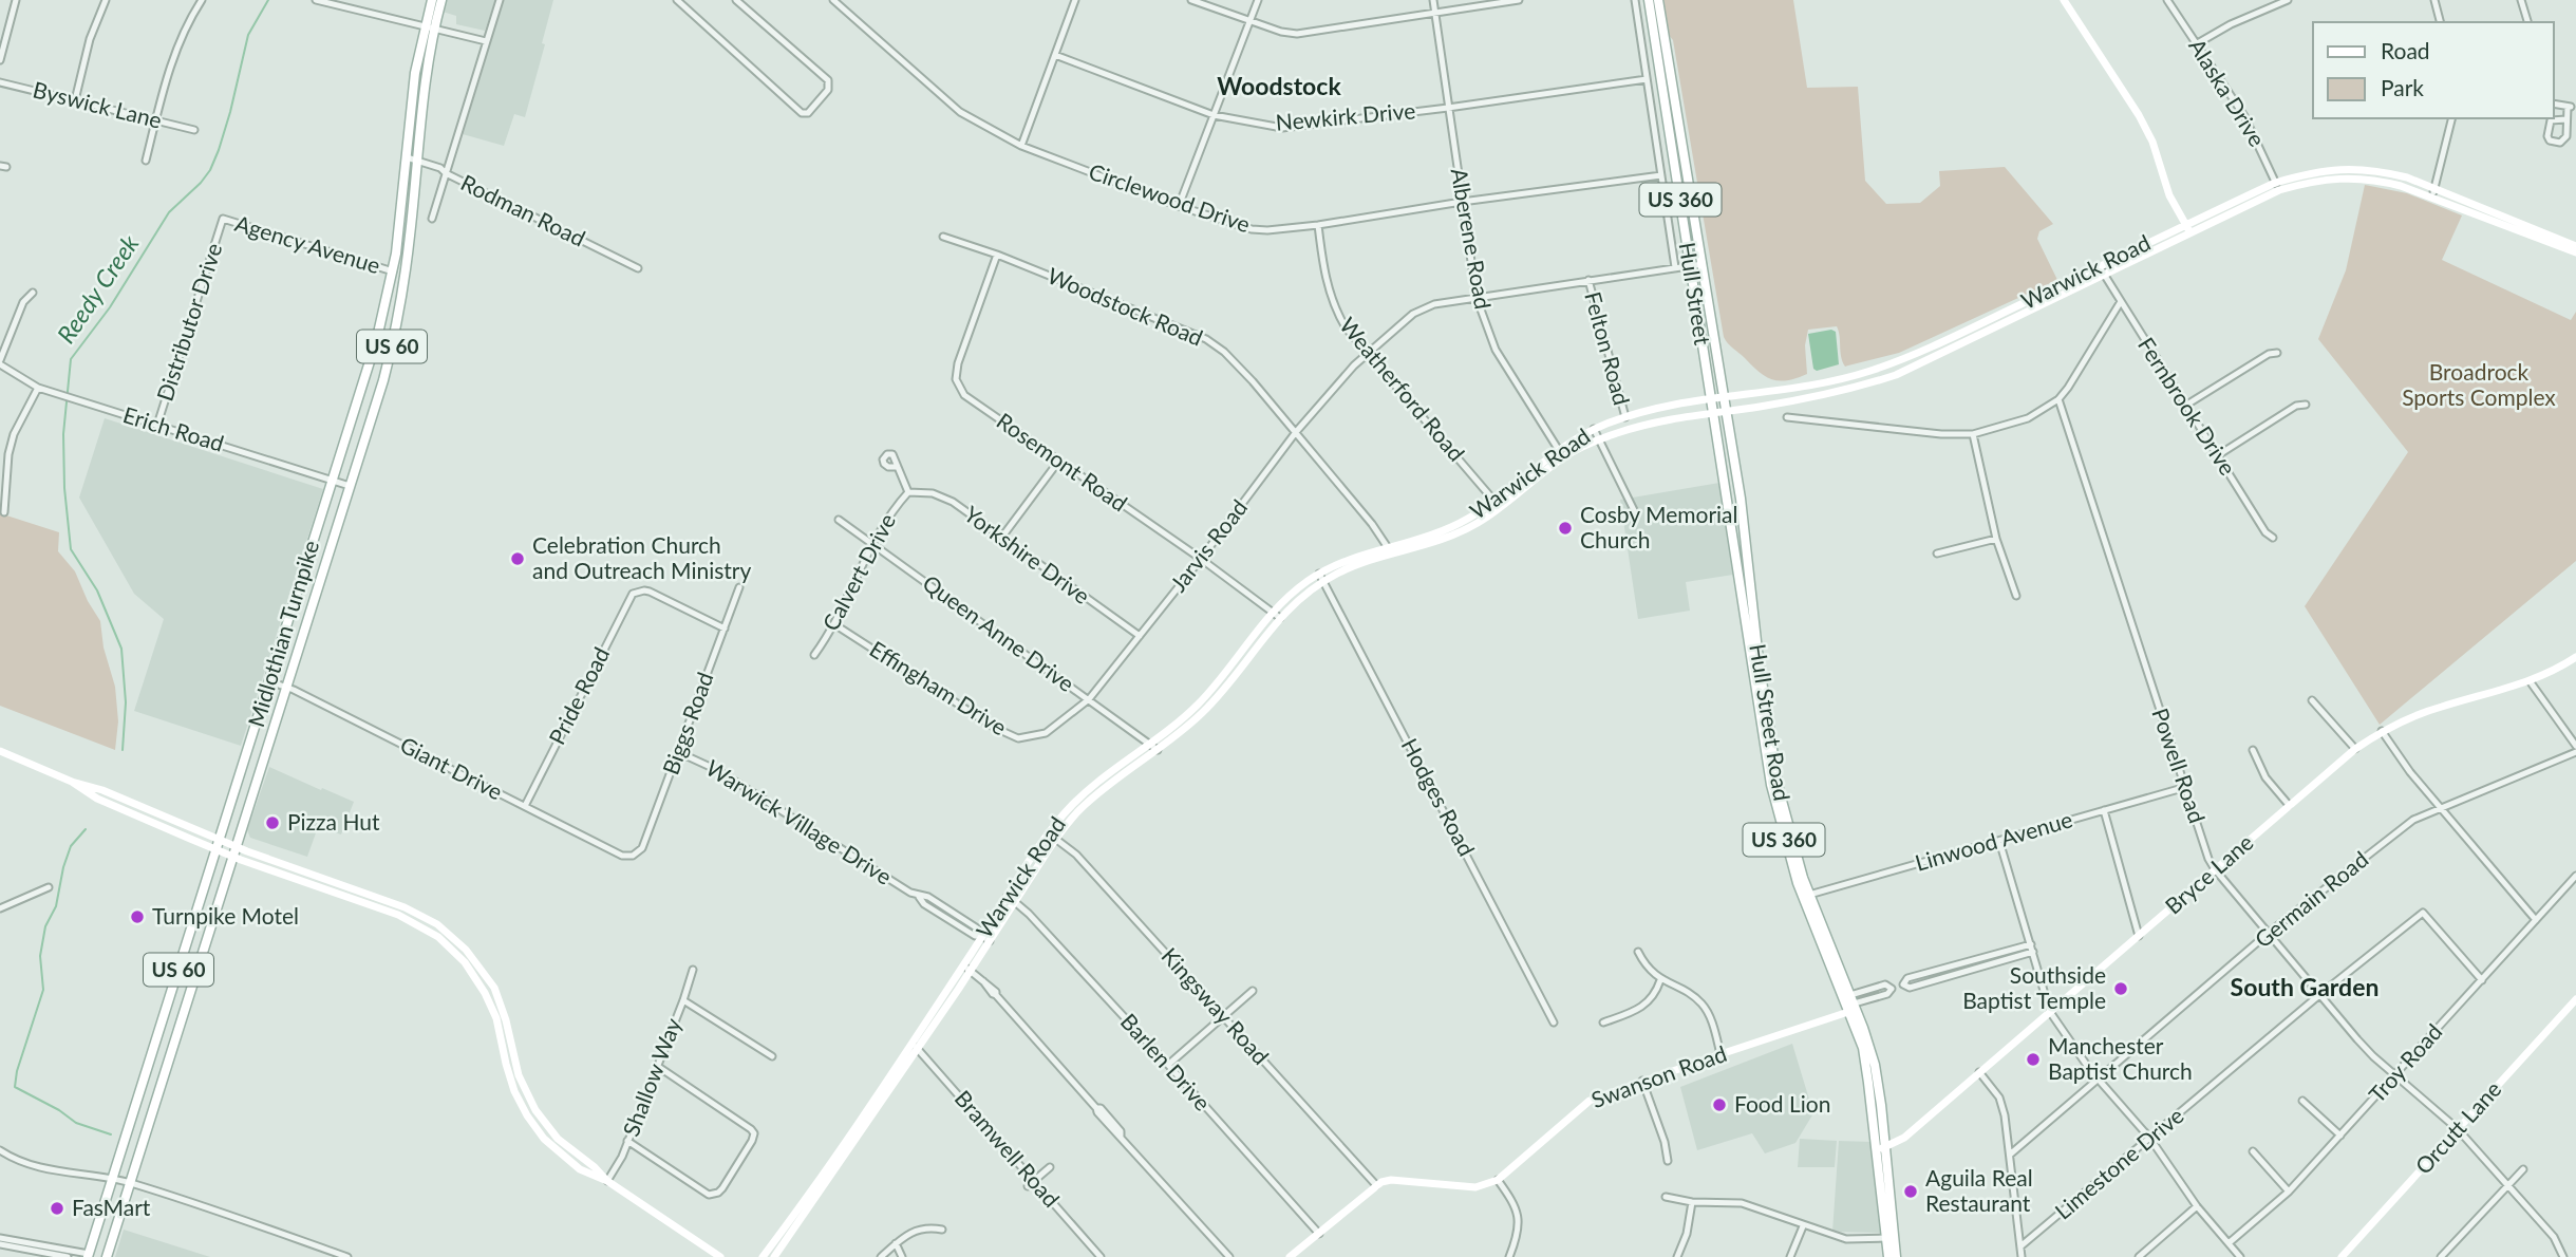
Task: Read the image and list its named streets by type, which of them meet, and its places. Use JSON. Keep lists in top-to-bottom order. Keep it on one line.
{"streets":{"main road":["US 360","Warwick Road","Hull Street","US 60","Midlothian Turnpike","Hull Street Road","Bryce Lane","Swanson Road","Orcutt Lane"],"street":["Alaska Drive","Byswick Lane","Newkirk Drive","Circlewood Drive","Rodman Road","Alberene Road","Agency Avenue","Woodstock Road","Distributor Drive","Felton Road","Weatherford Road","Fernbrook Drive","Erich Road","Rosemont Road","Jarvis Road","Yorkshire Drive","Calvert Drive","Queen Anne Drive","Effingham Drive","Pride Road","Biggs Road","Powell Road","Giant Drive","Hodges Road","Warwick Village Drive","Linwood Avenue","Germain Road","Kingsway Road","Barlen Drive","Troy Road","Shallow Way","Bramwell Road","Limestone Drive"]},"crossings":[["Alaska Drive","Warwick Road"],["Newkirk Drive","Alberene Road"],["Circlewood Drive","Alberene Road"],["Circlewood Drive","Weatherford Road"],["Rodman Road","Midlothian Turnpike"],["Alberene Road","Warwick Road"],["Alberene Road","Jarvis Road"],["Agency Avenue","Distributor Drive"],["Agency Avenue","Midlothian Turnpike"],["Warwick Road","Hull Street"],["Warwick Road","Woodstock Road"],["Warwick Road","Felton Road"],["Warwick Road","Weatherford Road"],["Warwick Road","Fernbrook Drive"],["Warwick Road","Rosemont Road"],["Warwick Road","Queen Anne Drive"],["Warwick Road","Hull Street Road"],["Warwick Road","Hodges Road"],["Warwick Road","Warwick Village Drive"],["Warwick Road","Kingsway Road"],["Warwick Road","Barlen Drive"],["Warwick Road","Bramwell Road"],["Hull Street","Jarvis Road"],["Hull Street","Hull Street Road"],["Woodstock Road","Rosemont Road"],["Woodstock Road","Jarvis Road"],["Distributor Drive","Erich Road"],["Felton Road","Jarvis Road"],["Weatherford Road","Jarvis Road"],["Erich Road","Midlothian Turnpike"],["Rosemont Road","Jarvis Road"],["Jarvis Road","Yorkshire Drive"],["Jarvis Road","Queen Anne Drive"],["Jarvis Road","Effingham Drive"],["Jarvis Road","Hull Street Road"],["Yorkshire Drive","Calvert Drive"],["Calvert Drive","Queen Anne Drive"],["Calvert Drive","Effingham Drive"],["Midlothian Turnpike","Giant Drive"],["Pride Road","Biggs Road"],["Pride Road","Giant Drive"],["Hull Street Road","Linwood Avenue"],["Hull Street Road","Bryce Lane"],["Hull Street Road","Swanson Road"],["Biggs Road","Giant Drive"],["Biggs Road","Warwick Village Drive"],["Powell Road","Linwood Avenue"],["Powell Road","Bryce Lane"],["Powell Road","Germain Road"],["Powell Road","Troy Road"],["Powell Road","Orcutt Lane"],["Powell Road","Limestone Drive"],["Kingsway Road","Swanson Road"],["Troy Road","Limestone Drive"]],"districts":["Woodstock","South Garden"],"water":["Reedy Creek"],"parks":["Broadrock Sports Complex"],"places":["Cosby Memorial Church","Celebration Church and Outreach Ministry","Pizza Hut","Turnpike Motel","Southside Baptist Temple","Manchester Baptist Church","Food Lion","Aguila Real Restaurant","FasMart"],"legend":["Road","Park"]}
